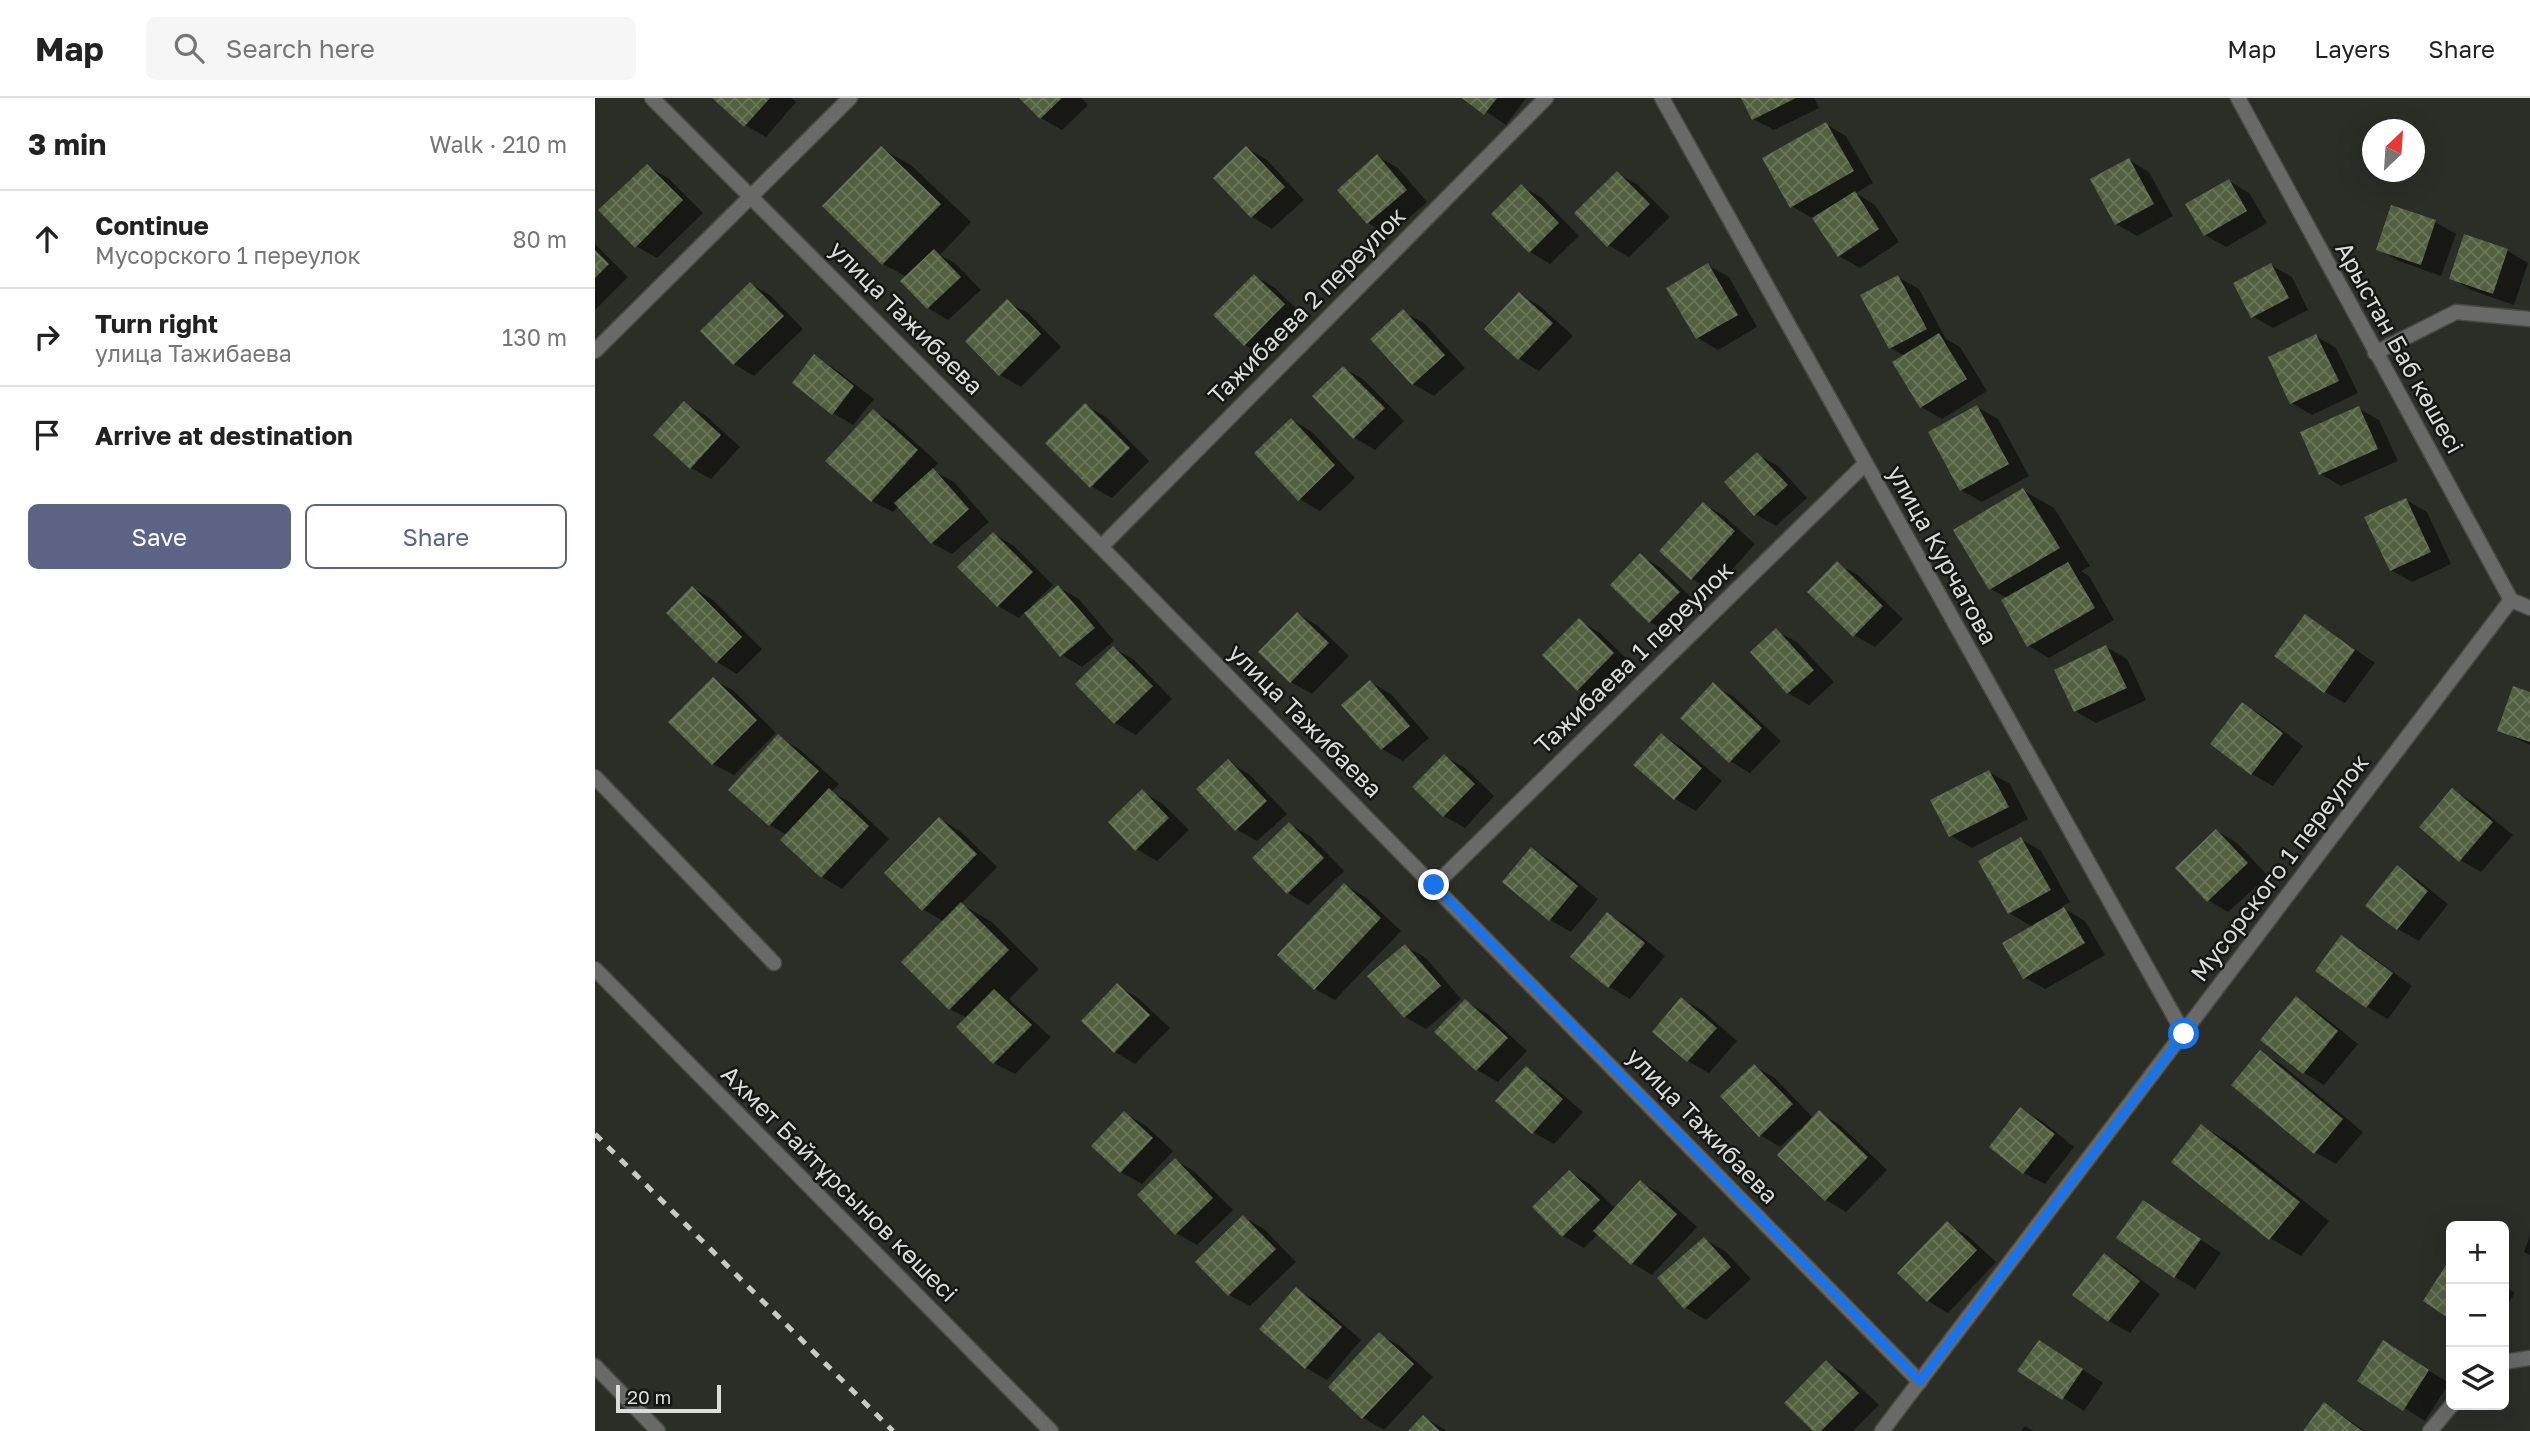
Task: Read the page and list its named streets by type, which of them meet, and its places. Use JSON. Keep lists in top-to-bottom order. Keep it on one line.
{"streets":{"street":["Тажибаева 2 переулок","улица Тажибаева","Арыстан Баб көшесі","улица Курчатова","Тажибаева 1 переулок","Мусорского 1 переулок","Ахмет Байтұрсынов көшесі"]},"crossings":[["Тажибаева 2 переулок","улица Тажибаева"],["улица Тажибаева","Тажибаева 1 переулок"],["улица Тажибаева","Мусорского 1 переулок"],["Арыстан Баб көшесі","Мусорского 1 переулок"],["улица Курчатова","Тажибаева 1 переулок"],["улица Курчатова","Мусорского 1 переулок"]],"scale_bar":"20 m","north":"top right","page":{"header":"Map","search":"Search here","nav":["Map","Layers","Share"],"heading":["3 min","Walk · 210 m"],"list":[["Continue","Мусорского 1 переулок","80 m"],["Turn right","улица Тажибаева","130 m"],"Arrive at destination"],"buttons":["Save","Share"],"map_buttons":["+","−"],"scale":"20 m"}}
